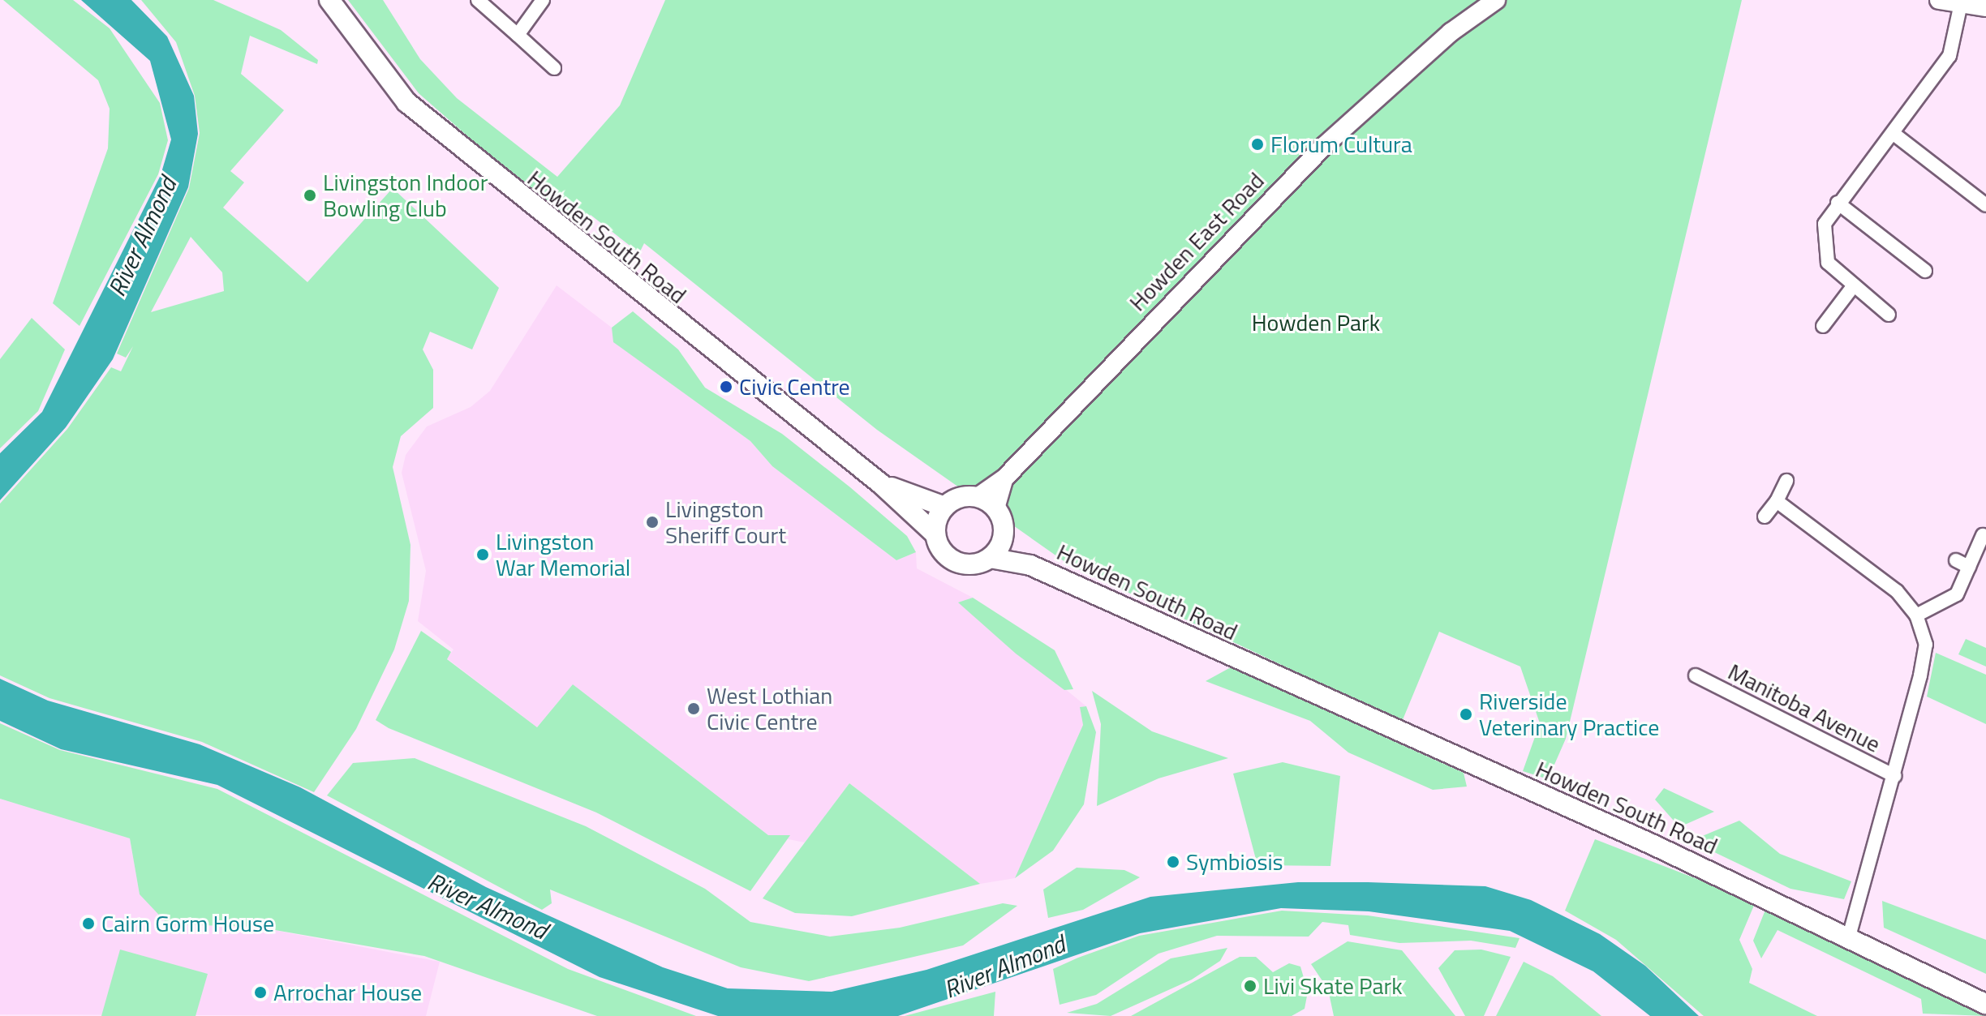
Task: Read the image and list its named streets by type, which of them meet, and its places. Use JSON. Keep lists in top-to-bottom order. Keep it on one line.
{"streets":{"main road":["Howden South Road"],"street":["Howden East Road","Manitoba Avenue"]},"crossings":[["Howden South Road","Howden East Road"],["Howden South Road","Manitoba Avenue"]],"water":["River Almond"],"parks":["Howden Park"],"places":["Florum Cultura","Livingston Indoor Bowling Club","Civic Centre","Livingston Sheriff Court","Livingston War Memorial","West Lothian Civic Centre","Riverside Veterinary Practice","Symbiosis","Cairn Gorm House","Livi Skate Park","Arrochar House"]}
